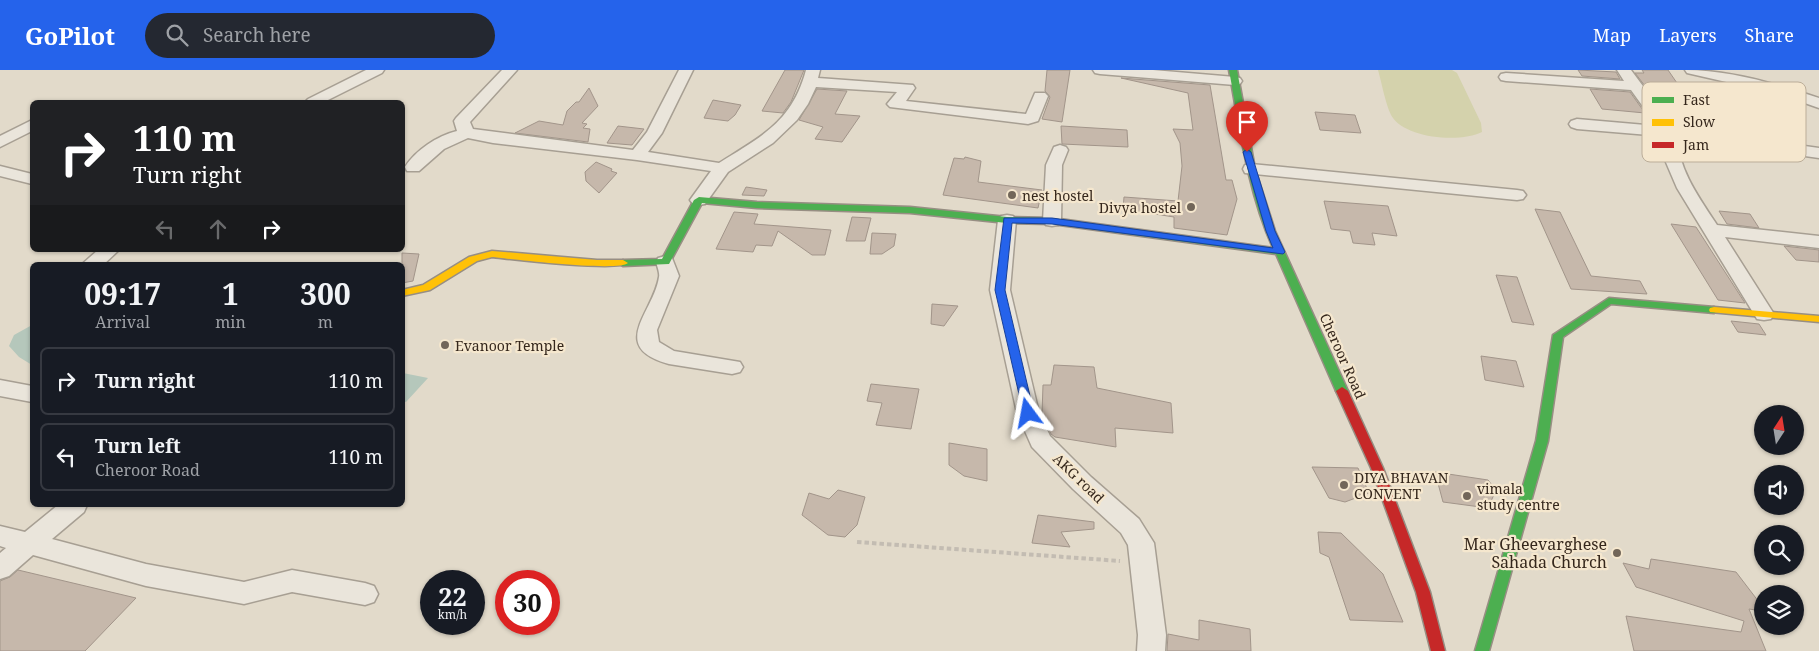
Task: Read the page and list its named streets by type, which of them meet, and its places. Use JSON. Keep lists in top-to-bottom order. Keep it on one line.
{"streets":{"main road":["Cheroor Road"],"street":["AKG road"]},"places":["nest hostel","Divya hostel","Evanoor Temple","DIYA BHAVAN CONVENT","vimala study centre","Mar Gheevarghese Sahada Church"],"legend":["Fast","Slow","Jam"],"north":"top","page":{"header":"GoPilot","search":"Search here","nav":["Map","Layers","Share"],"turn":["110 m","Turn right"],"eta":["09:17","Arrival","1","min","300","m"],"list":[{"name":"Turn right","value":"110 m"},{"name":"Turn left","note":"Cheroor Road","value":"110 m"}],"speed":"22 km/h","limit":"30"}}
